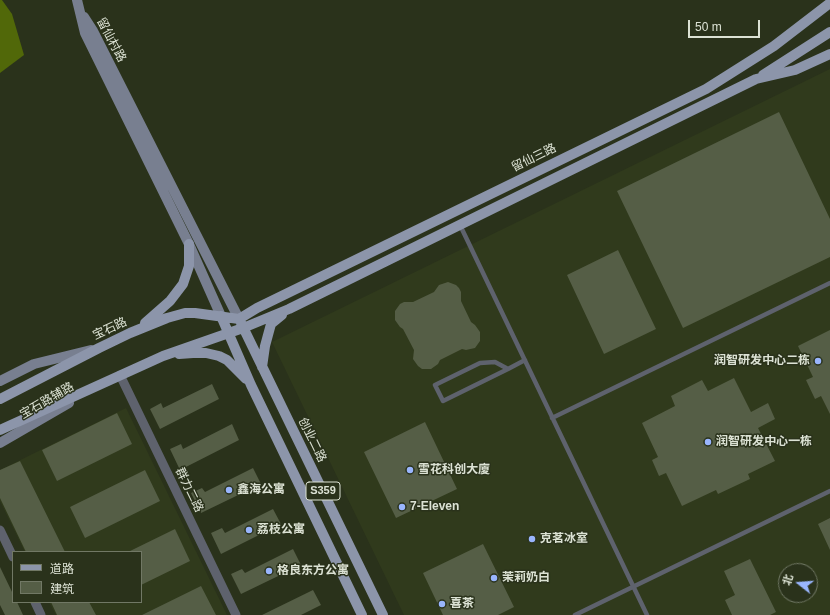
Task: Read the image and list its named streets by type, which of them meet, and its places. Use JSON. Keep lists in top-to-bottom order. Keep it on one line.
{"streets":{"main road":["留仙三路","宝石路","创业二路","S359"],"street":["留仙村路","宝石路辅路","群力二路"]},"crossings":[["留仙村路","留仙三路"],["留仙村路","宝石路"],["留仙村路","创业二路"],["留仙村路","S359"],["留仙三路","宝石路"],["留仙三路","创业二路"],["宝石路","创业二路"],["宝石路","S359"],["宝石路辅路","S359"],["群力二路","S359"]],"places":["润智研发中心二栋","润智研发中心一栋","雪花科创大廈","鑫海公寓","7-Eleven","荔枝公寓","克茗冰室","格良东方公寓","茉莉奶白","喜茶"],"legend":["道路","建筑"],"scale_bar":"50 m","north":"left"}
